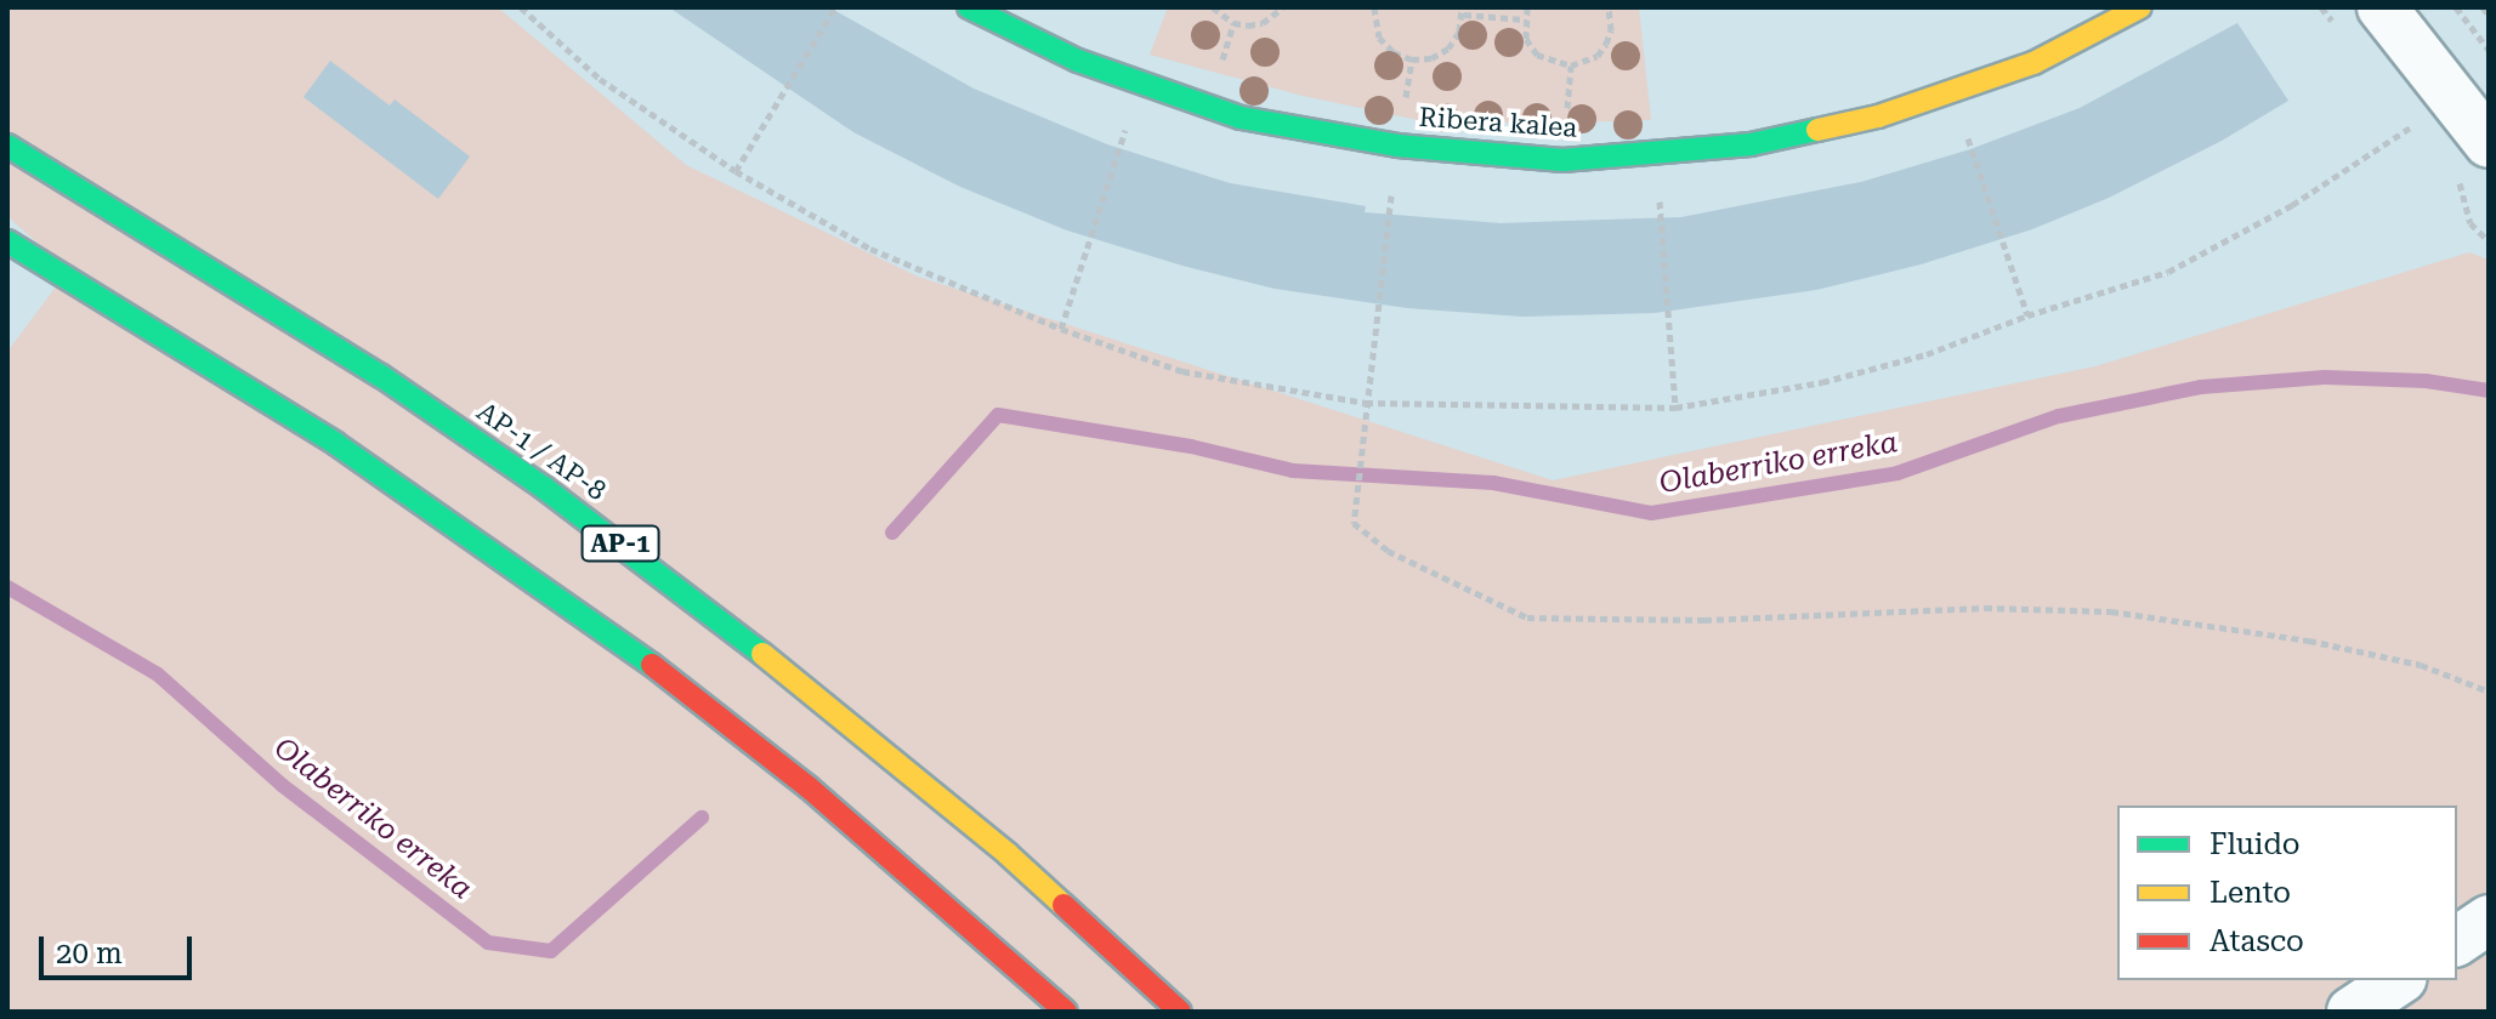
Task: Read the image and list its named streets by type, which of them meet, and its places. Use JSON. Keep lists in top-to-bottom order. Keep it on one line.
{"streets":{"main road":["Ribera kalea","AP-1 / AP-8","AP-1"]},"water":["Olaberriko erreka"],"legend":["Fluido","Lento","Atasco"],"scale_bar":"20 m"}
